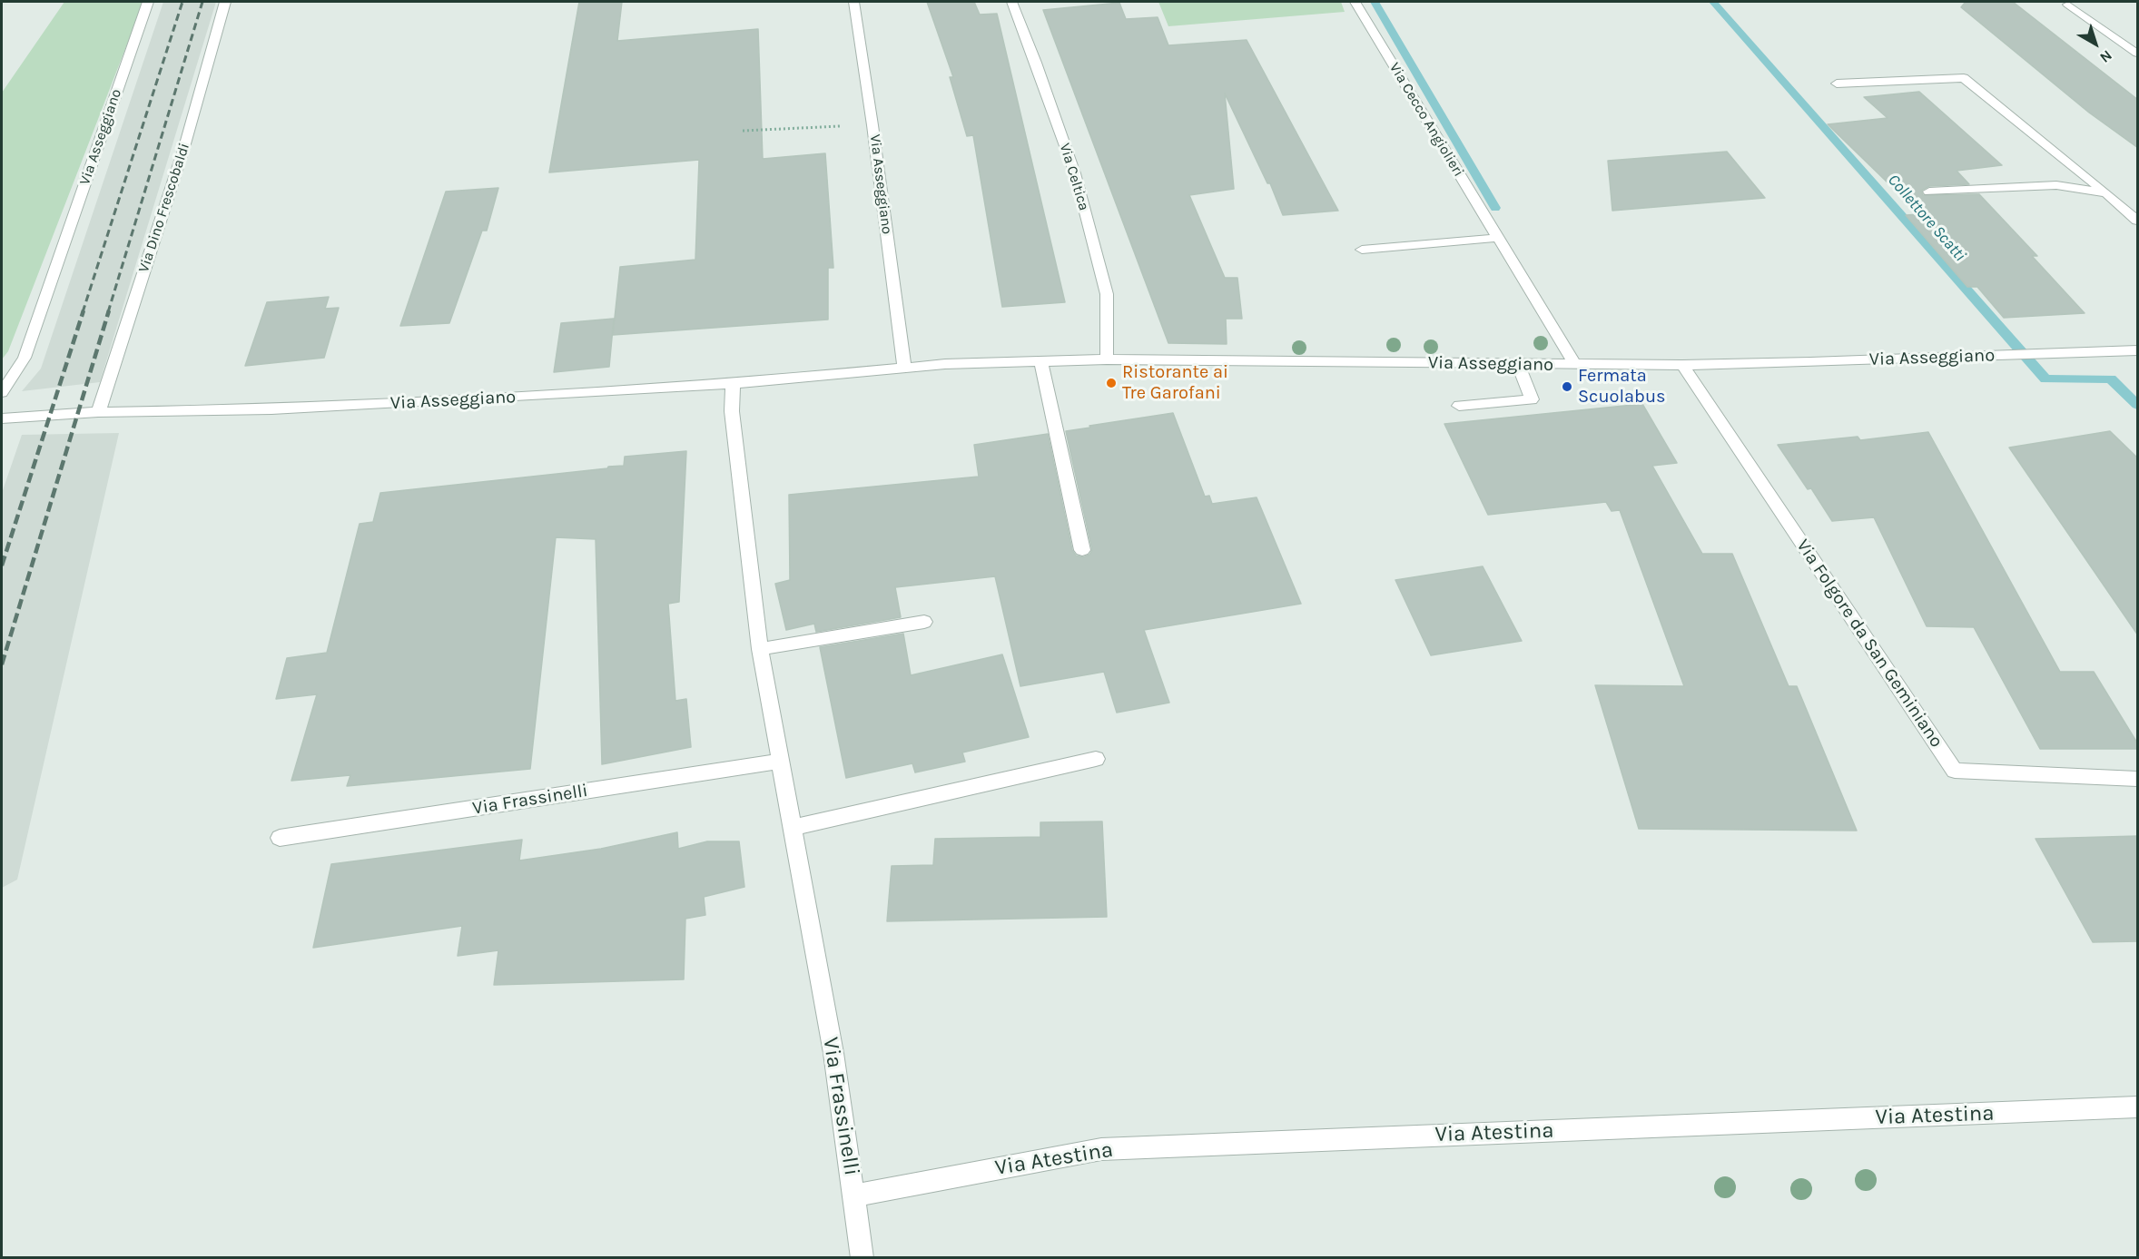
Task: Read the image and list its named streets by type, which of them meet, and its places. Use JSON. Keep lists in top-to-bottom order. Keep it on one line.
{"streets":{"street":["Via Cecco Angiolieri","Via Asseggiano","Via Celtica","Via Dino Frescobaldi","Via Folgore da San Geminiano","Via Frassinelli","Via Atestina"]},"crossings":[["Via Cecco Angiolieri","Via Asseggiano"],["Via Asseggiano","Via Celtica"],["Via Asseggiano","Via Dino Frescobaldi"],["Via Asseggiano","Via Folgore da San Geminiano"],["Via Asseggiano","Via Frassinelli"],["Via Frassinelli","Via Atestina"]],"water":["Collettore Scatti"],"places":["Ristorante ai Tre Garofani","Fermata Scuolabus"],"north":"bottom right"}
